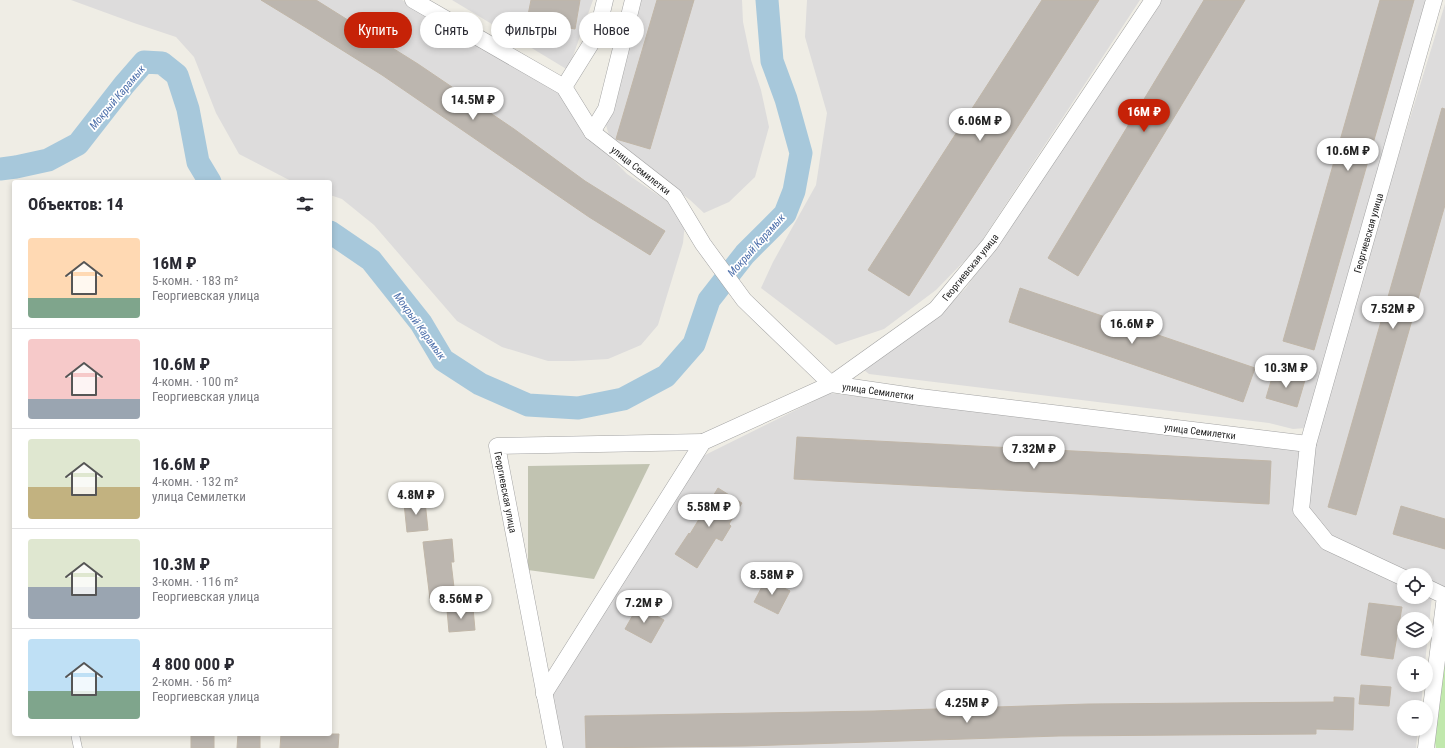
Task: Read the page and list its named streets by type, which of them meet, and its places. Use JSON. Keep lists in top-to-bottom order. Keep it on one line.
{"streets":{"street":["улица Семилетки","Георгиевская улица"]},"crossings":[["улица Семилетки","Георгиевская улица"]],"water":["Мокрый Карамык"],"page":{"chip":["Купить","Снять","Фильтры","Новое"],"price":["14.5M ₽","16M ₽","6.06M ₽","10.6M ₽","7.52M ₽","16.6M ₽","10.3M ₽","7.32M ₽","4.8M ₽","5.58M ₽","8.58M ₽","8.56M ₽","7.2M ₽","4.25M ₽"],"heading":"Объектов: 14","list":[{"name":"16M ₽","note":"5-комн. · 183 m² · Георгиевская улица"},{"name":"10.6M ₽","note":"4-комн. · 100 m² · Георгиевская улица"},{"name":"16.6M ₽","note":"4-комн. · 132 m² · улица Семилетки"},{"name":"10.3M ₽","note":"3-комн. · 116 m² · Георгиевская улица"},{"name":"4 800 000 ₽","note":"2-комн. · 56 m² · Георгиевская улица"}],"map_buttons":["+","−"]}}
